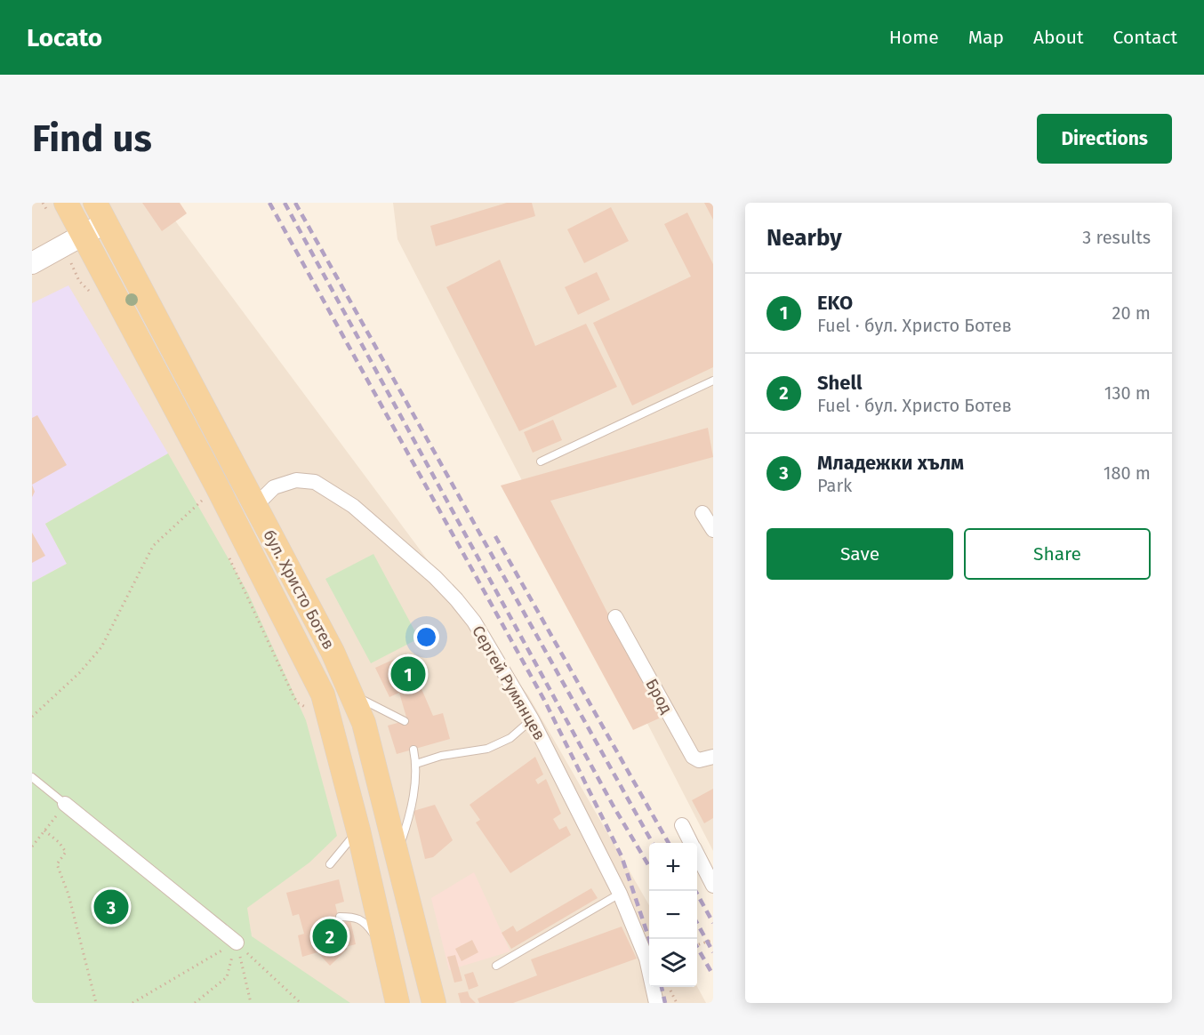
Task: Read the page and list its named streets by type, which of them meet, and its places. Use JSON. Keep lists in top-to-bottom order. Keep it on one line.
{"streets":{"main road":["бул. Христо Ботев"],"street":["Сергей Румянцев","Брод"]},"crossings":[["бул. Христо Ботев","Сергей Румянцев"]],"page":{"header":"Locato","nav":["Home","Map","About","Contact"],"buttons":["Directions",["Save","Share"]],"title":"Find us","heading":["Nearby","3 results"],"list":[{"mark":"1","name":"EKO","note":"Fuel · бул. Христо Ботев","value":"20 m"},{"mark":"2","name":"Shell","note":"Fuel · бул. Христо Ботев","value":"130 m"},{"mark":"3","name":"Младежки хълм","note":"Park","value":"180 m"}],"pins":["1","3","2"],"map_buttons":["+","−"]}}
